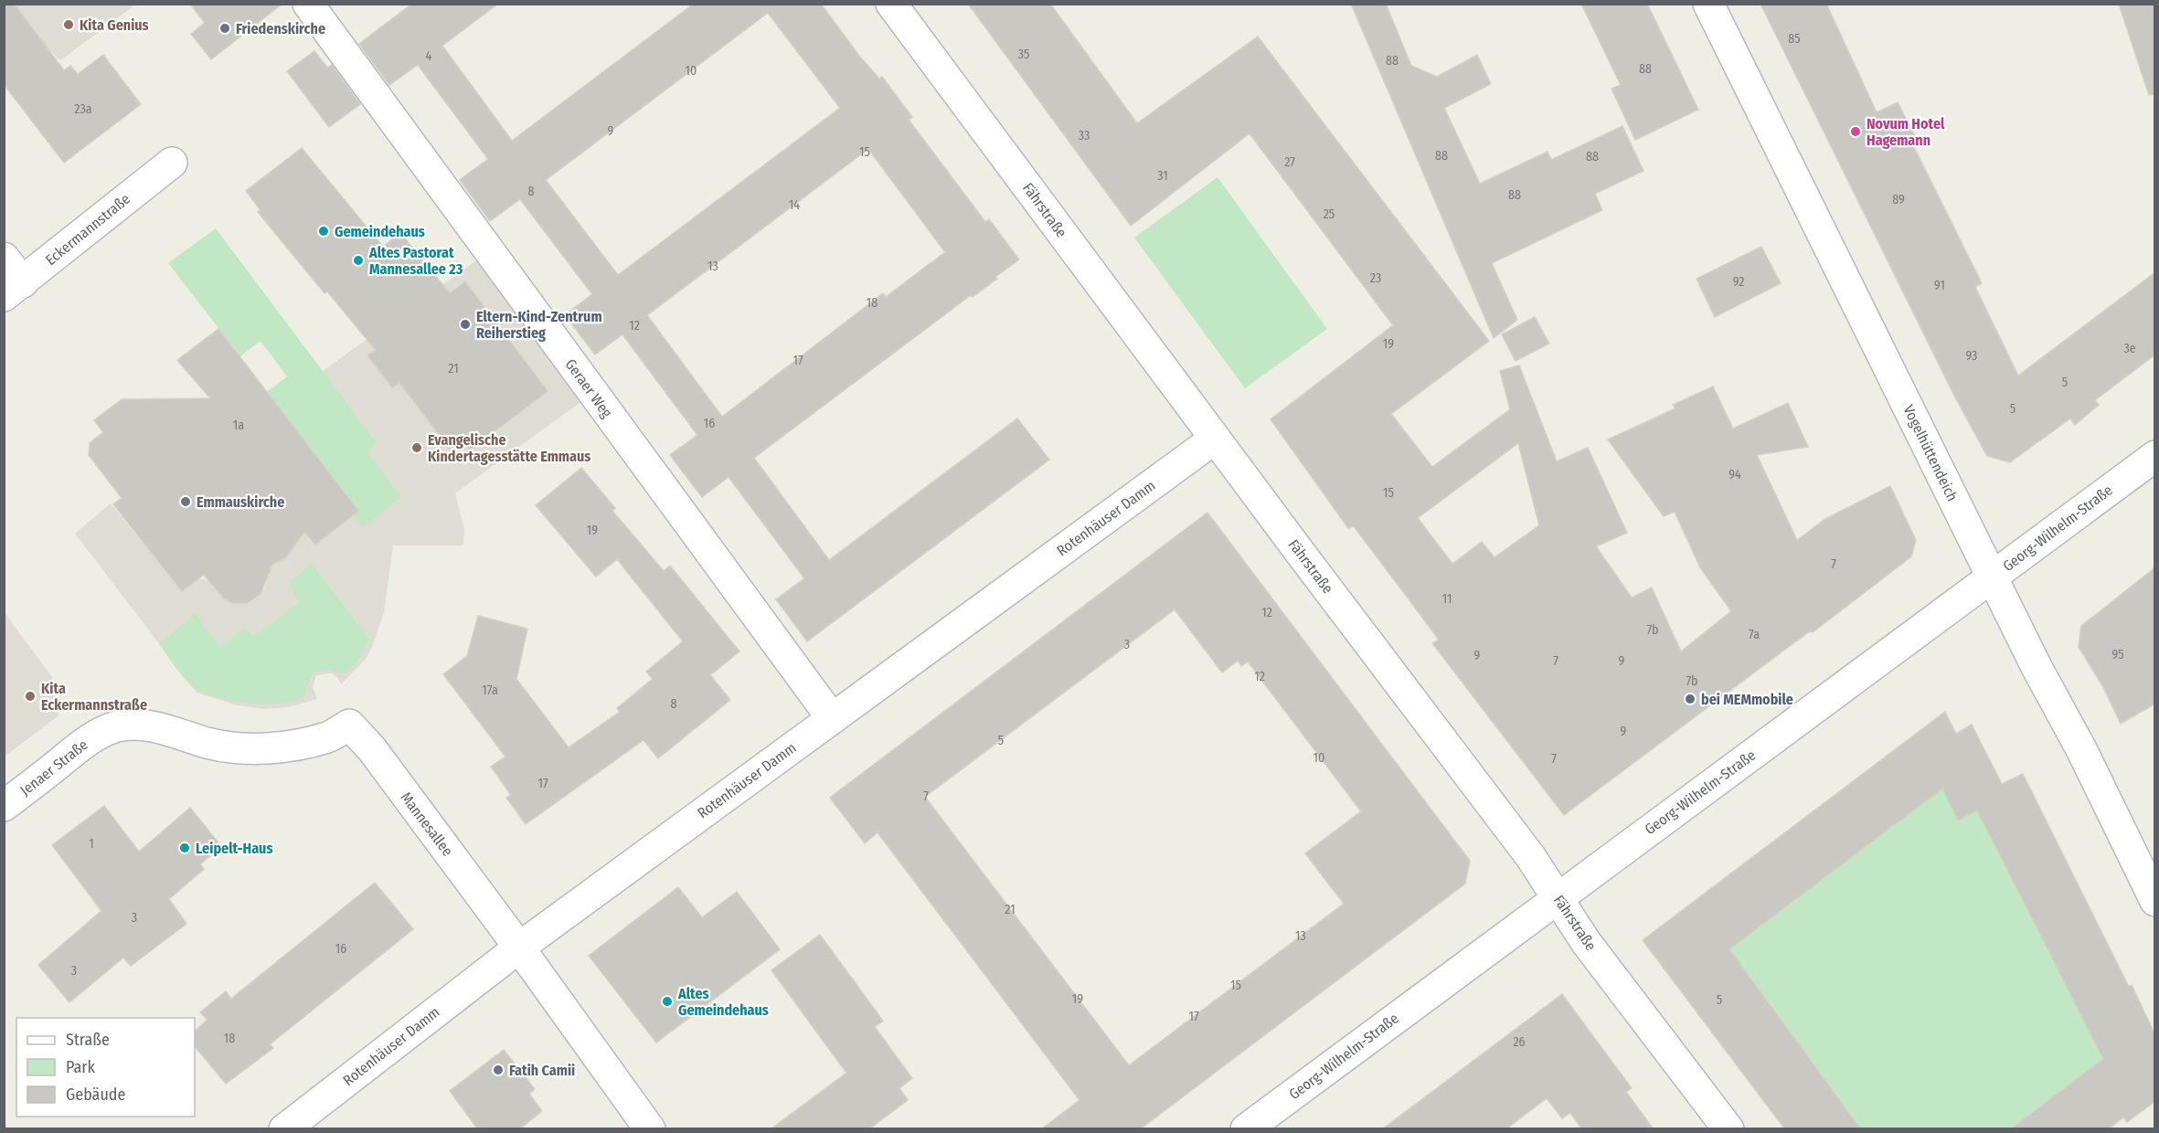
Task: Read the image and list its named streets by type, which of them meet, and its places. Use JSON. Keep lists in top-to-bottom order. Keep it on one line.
{"streets":{"street":["Fährstraße","Eckermannstraße","Geraer Weg","Vogelhüttendeich","Rotenhäuser Damm","Georg-Wilhelm-Straße","Jenaer Straße","Mannesallee"]},"crossings":[["Fährstraße","Rotenhäuser Damm"],["Fährstraße","Georg-Wilhelm-Straße"],["Geraer Weg","Rotenhäuser Damm"],["Vogelhüttendeich","Georg-Wilhelm-Straße"],["Rotenhäuser Damm","Mannesallee"],["Jenaer Straße","Mannesallee"]],"places":["Kita Genius","Friedenskirche","Novum Hotel Hagemann","Gemeindehaus","Altes Pastorat Mannesallee 23","Eltern-Kind-Zentrum Reiherstieg","Evangelische Kindertagesstätte Emmaus","Emmauskirche","Kita Eckermannstraße","bei MEMmobile","Leipelt-Haus","Altes Gemeindehaus","Fatih Camii"],"house_numbers":["85","35","4","88","88","10","23a","9","33","15","88","88","27","31","8","88","89","14","25","13","23","92","91","18","12","19","3e","93","17","21","5","5","16","1a","94","15","19","7","11","12","7b","7a","3","95","9","7","9","12","7b","17a","8","9","5","10","7","17","7","1","21","3","13","16","3","15","19","5","17","18","26"],"legend":["Straße","Park","Gebäude"]}
